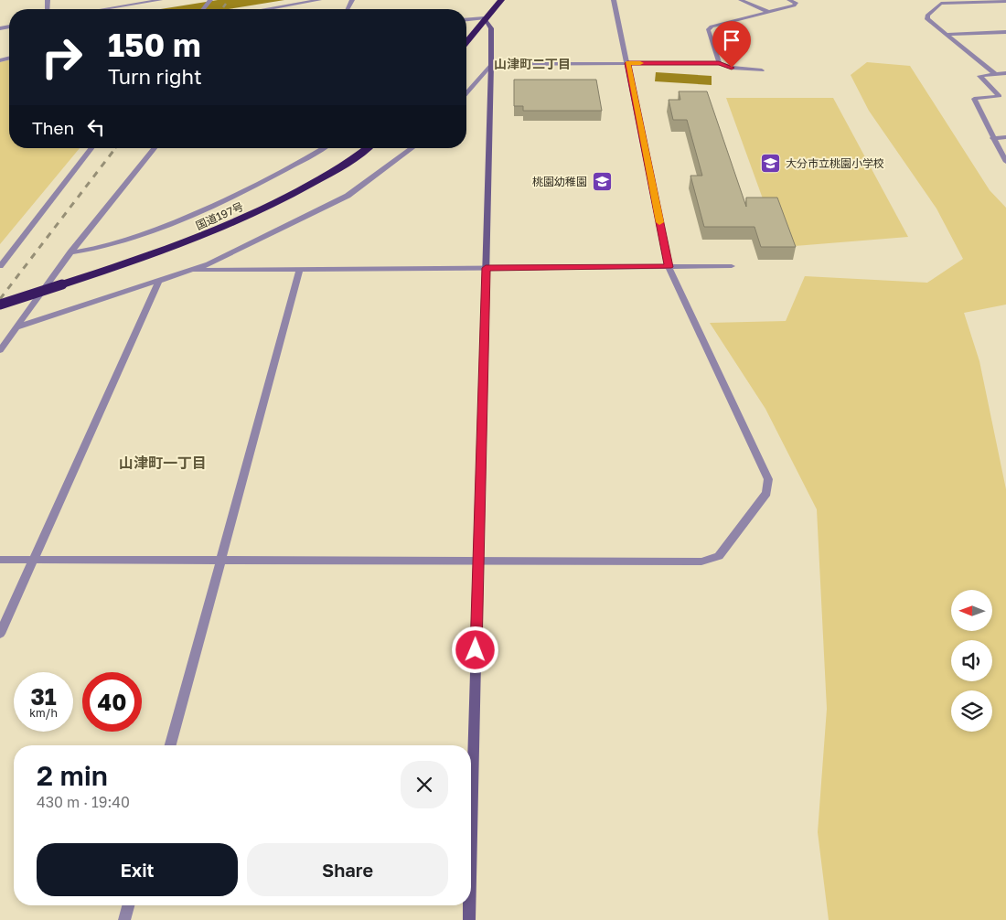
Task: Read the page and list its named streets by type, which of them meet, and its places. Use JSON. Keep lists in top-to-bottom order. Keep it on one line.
{"streets":{"highway":["国道197号"]},"districts":["山津町二丁目","山津町一丁目"],"places":{"school or university":["大分市立桃園小学校","桃園幼稚園"]},"north":"left","page":{"turn":["150 m","Turn right"],"then":"Then","speed":"31 km/h","limit":"40","heading":["2 min","430 m · 19:40"],"buttons":["Exit","Share"]}}
